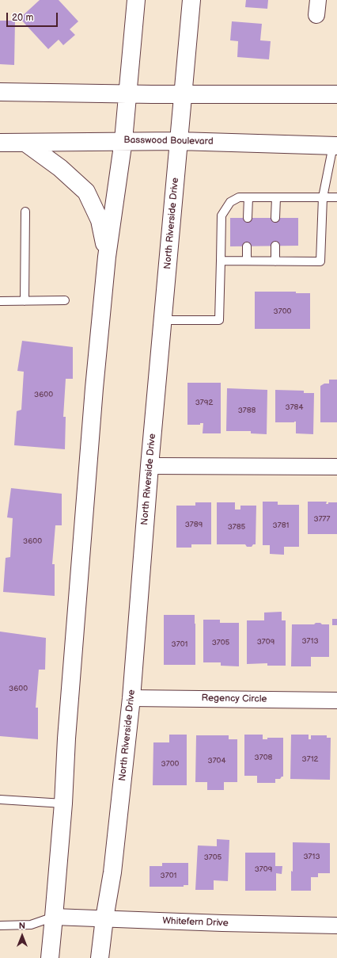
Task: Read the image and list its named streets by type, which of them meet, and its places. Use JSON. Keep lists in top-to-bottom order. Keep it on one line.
{"streets":{"main road":["Basswood Boulevard","North Riverside Drive"],"street":["Regency Circle","Whitefern Drive"]},"crossings":[["Basswood Boulevard","North Riverside Drive"],["North Riverside Drive","Regency Circle"],["North Riverside Drive","Whitefern Drive"]],"house_numbers":["3700","3600","3792","3784","3788","3777","3789","3781","3785","3600","3713","3709","3705","3701","3600","3708","3712","3704","3700","3713","3705","3709","3701"],"scale_bar":"20 m","north":"top"}
